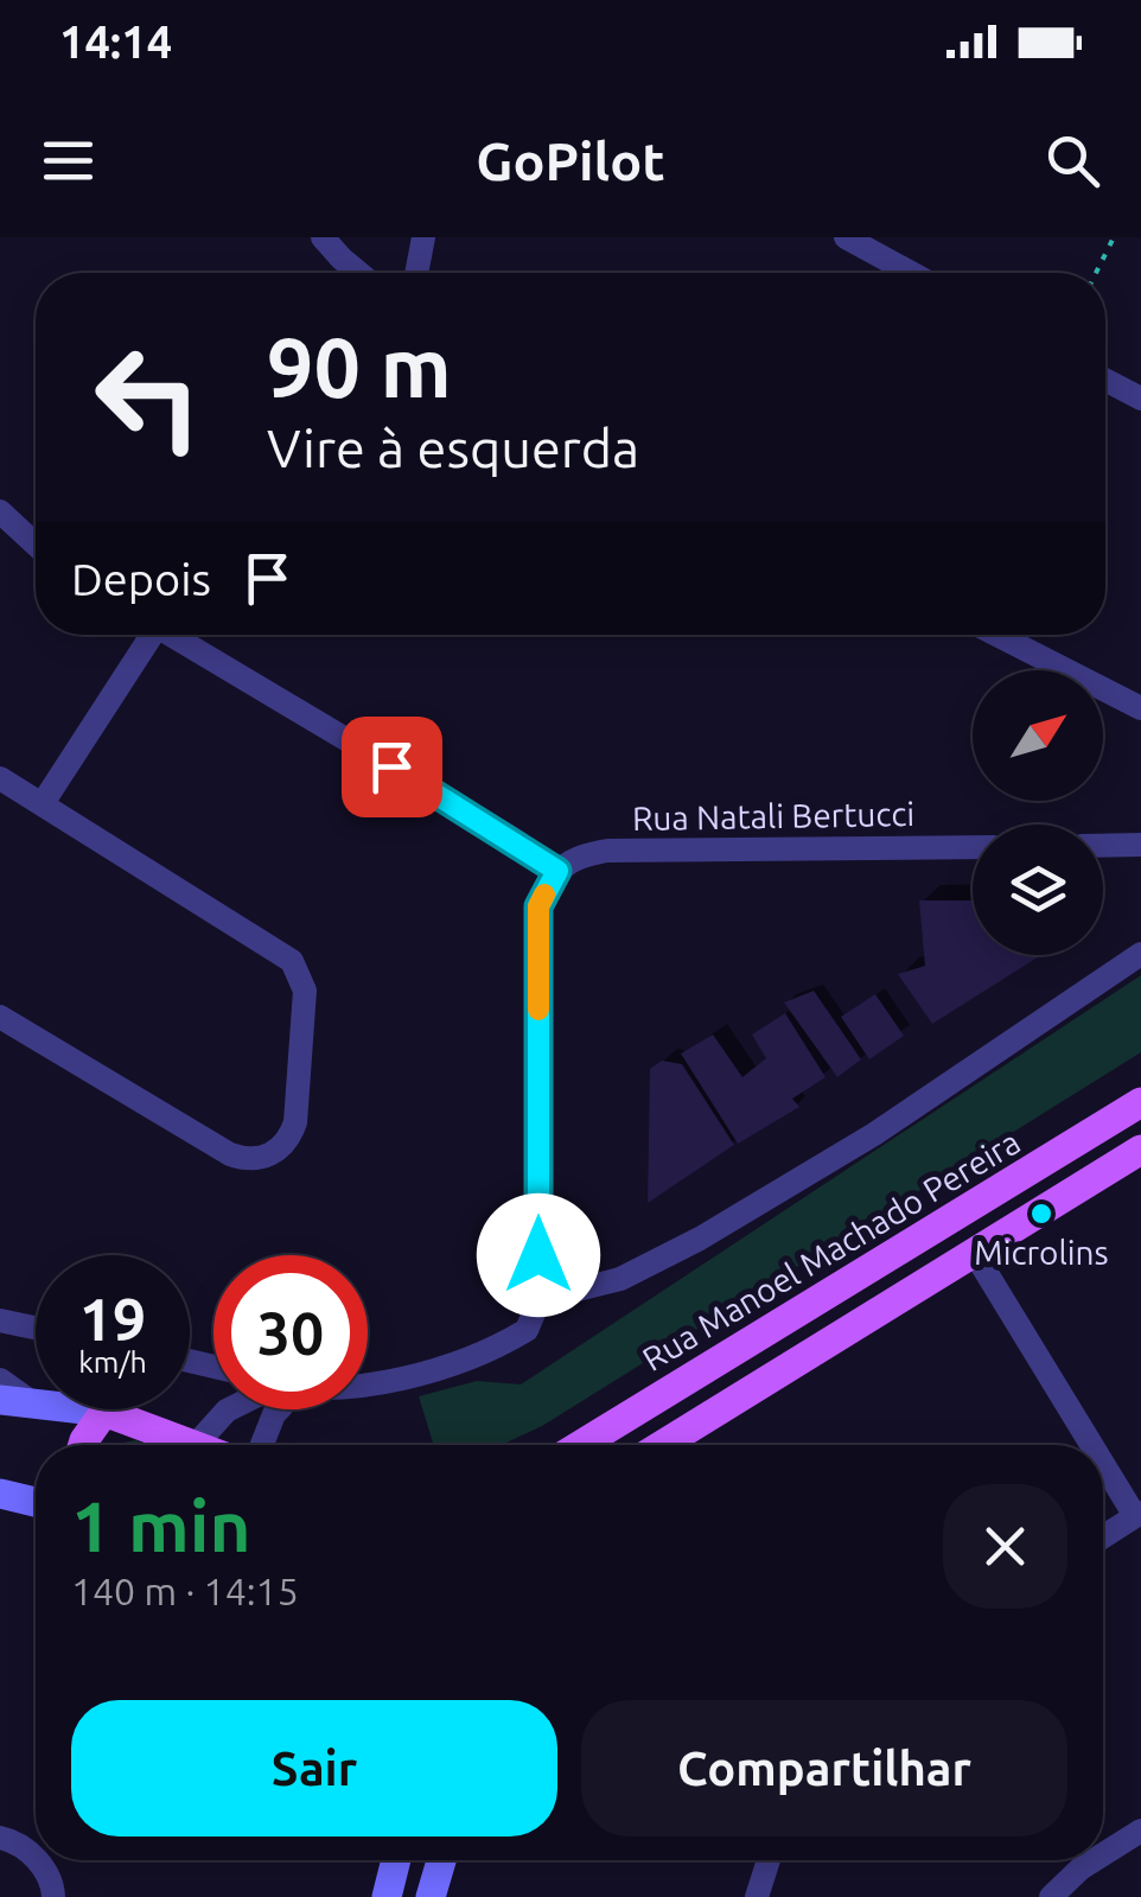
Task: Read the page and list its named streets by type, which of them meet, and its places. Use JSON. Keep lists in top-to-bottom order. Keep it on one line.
{"streets":{"main road":["Rua Manoel Machado Pereira"],"street":["Rua Natali Bertucci"]},"places":["Microlins"],"north":"top right","page":{"status":"14:14","header":"GoPilot","turn":["90 m","Vire à esquerda"],"then":"Depois","speed":"19 km/h","limit":"30","heading":["1 min","140 m · 14:15"],"buttons":["Sair","Compartilhar"]}}
